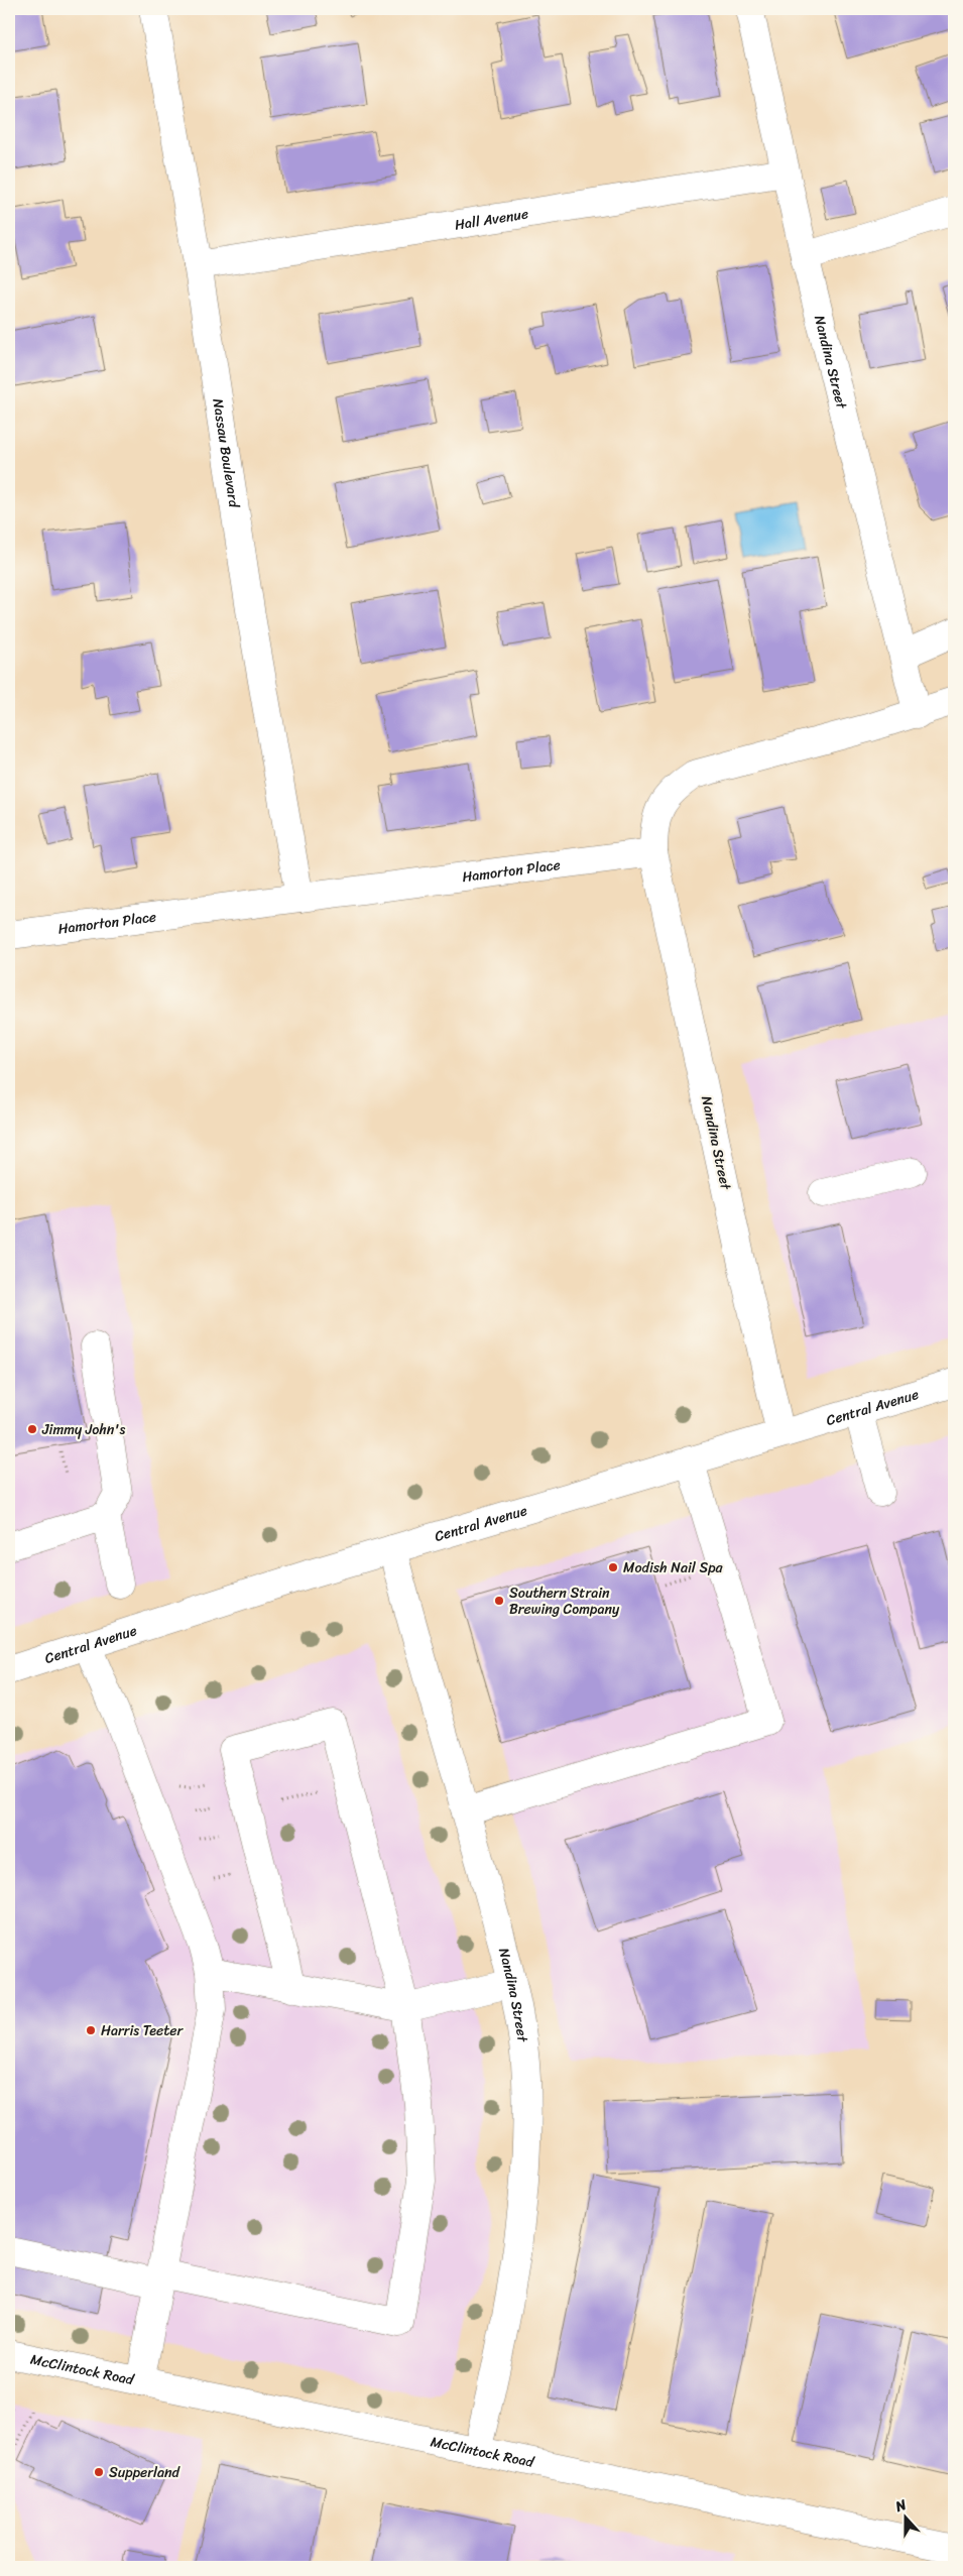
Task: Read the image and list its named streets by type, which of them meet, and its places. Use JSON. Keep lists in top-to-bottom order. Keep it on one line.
{"streets":{"street":["Hall Avenue","Nandina Street","Nassau Boulevard","Hamorton Place","Central Avenue","McClintock Road"]},"crossings":[["Hall Avenue","Nandina Street"],["Hall Avenue","Nassau Boulevard"],["Nandina Street","Hamorton Place"],["Nandina Street","Central Avenue"],["Nandina Street","McClintock Road"],["Nassau Boulevard","Hamorton Place"]],"places":["Jimmy John's","Modish Nail Spa","Southern Strain Brewing Company","Harris Teeter","Supperland"],"north":"top"}
